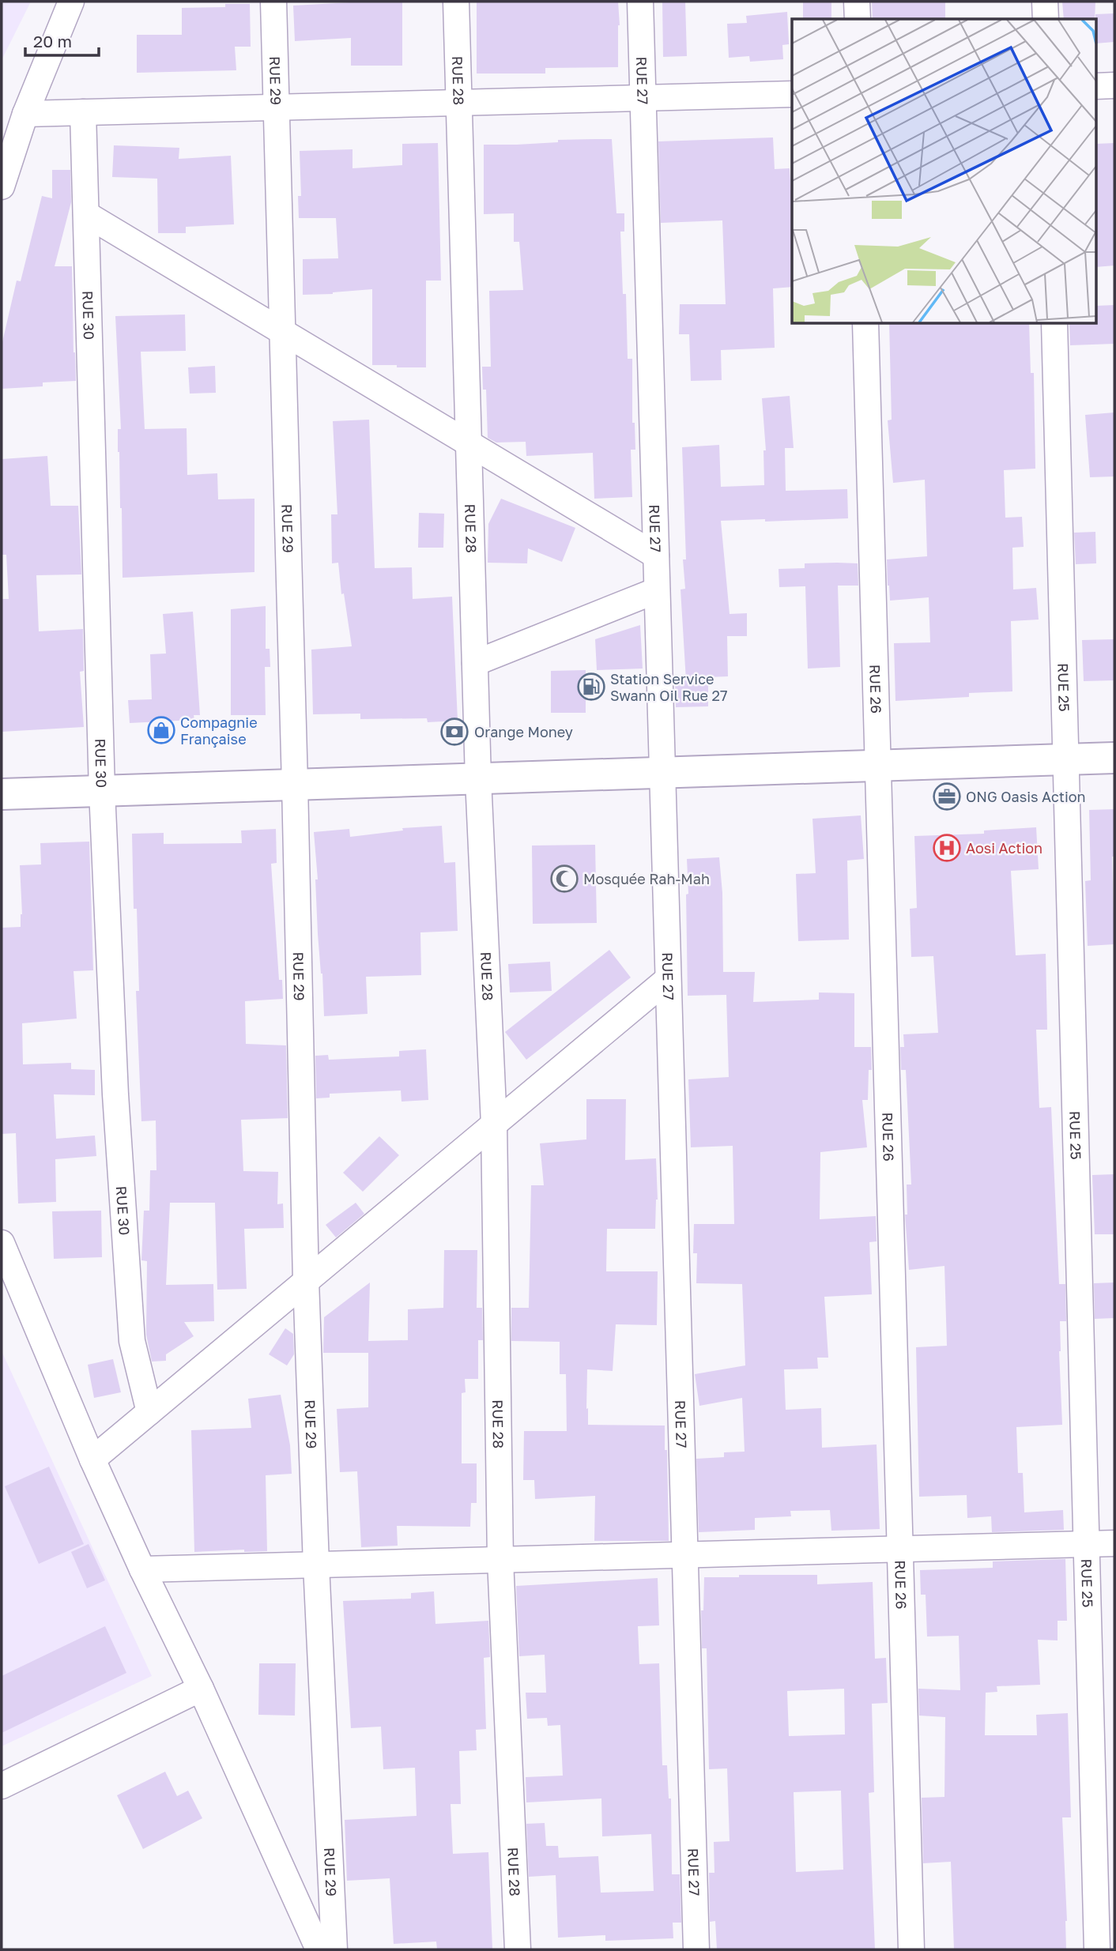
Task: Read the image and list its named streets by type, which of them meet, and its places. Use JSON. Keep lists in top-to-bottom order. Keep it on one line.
{"streets":{"street":["RUE 29","RUE 28","RUE 27","RUE 30","RUE 26","RUE 25"]},"places":{"fuel station":["Station Service Swann Oil Rue 27"],"shop":["Compagnie Française"],"bank":["Orange Money"],"office":["ONG Oasis Action"],"hospital":["Aosi Action"],"mosque":["Mosquée Rah-Mah"]},"scale_bar":"20 m"}
